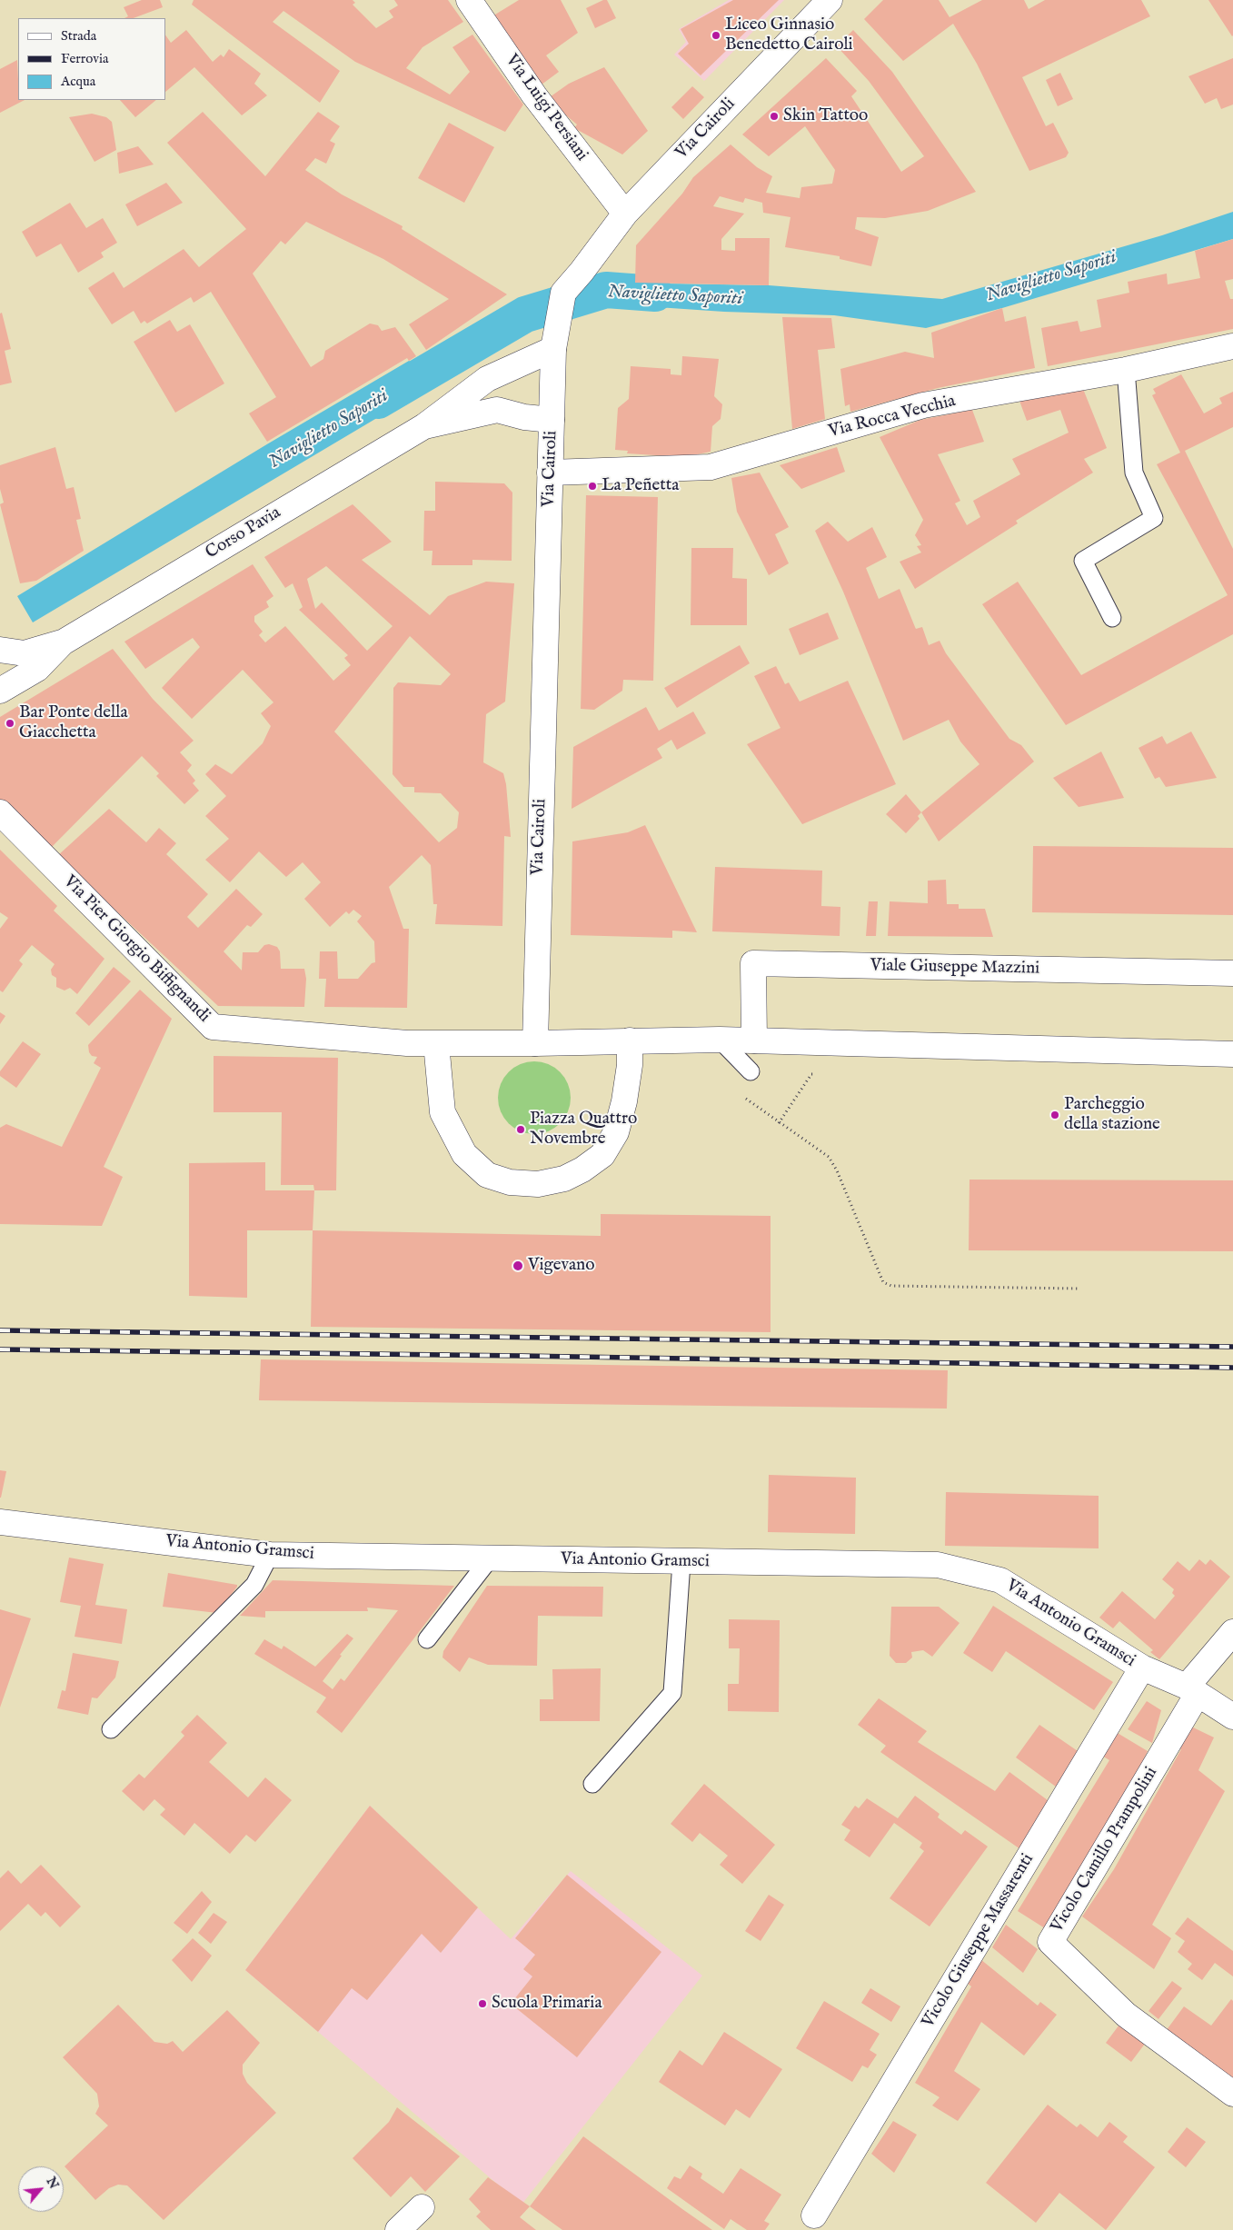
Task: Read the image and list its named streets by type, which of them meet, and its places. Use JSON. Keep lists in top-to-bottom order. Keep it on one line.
{"streets":{"street":["Via Luigi Persiani","Via Cairoli","Via Rocca Vecchia","Corso Pavia","Via Pier Giorgio Biffignandi","Viale Giuseppe Mazzini","Via Antonio Gramsci","Vicolo Camillo Prampolini","Vicolo Giuseppe Massarenti"]},"crossings":[["Via Luigi Persiani","Via Cairoli"],["Via Cairoli","Via Rocca Vecchia"],["Via Cairoli","Corso Pavia"],["Via Cairoli","Via Pier Giorgio Biffignandi"],["Via Antonio Gramsci","Vicolo Camillo Prampolini"],["Via Antonio Gramsci","Vicolo Giuseppe Massarenti"]],"water":["Naviglietto Saporiti"],"places":["Liceo Ginnasio Benedetto Cairoli","Skin Tattoo","La Peñetta","Bar Ponte della Giacchetta","Parcheggio della stazione","Piazza Quattro Novembre","Vigevano","Scuola Primaria"],"legend":["Strada","Ferrovia","Acqua"],"north":"top right"}
